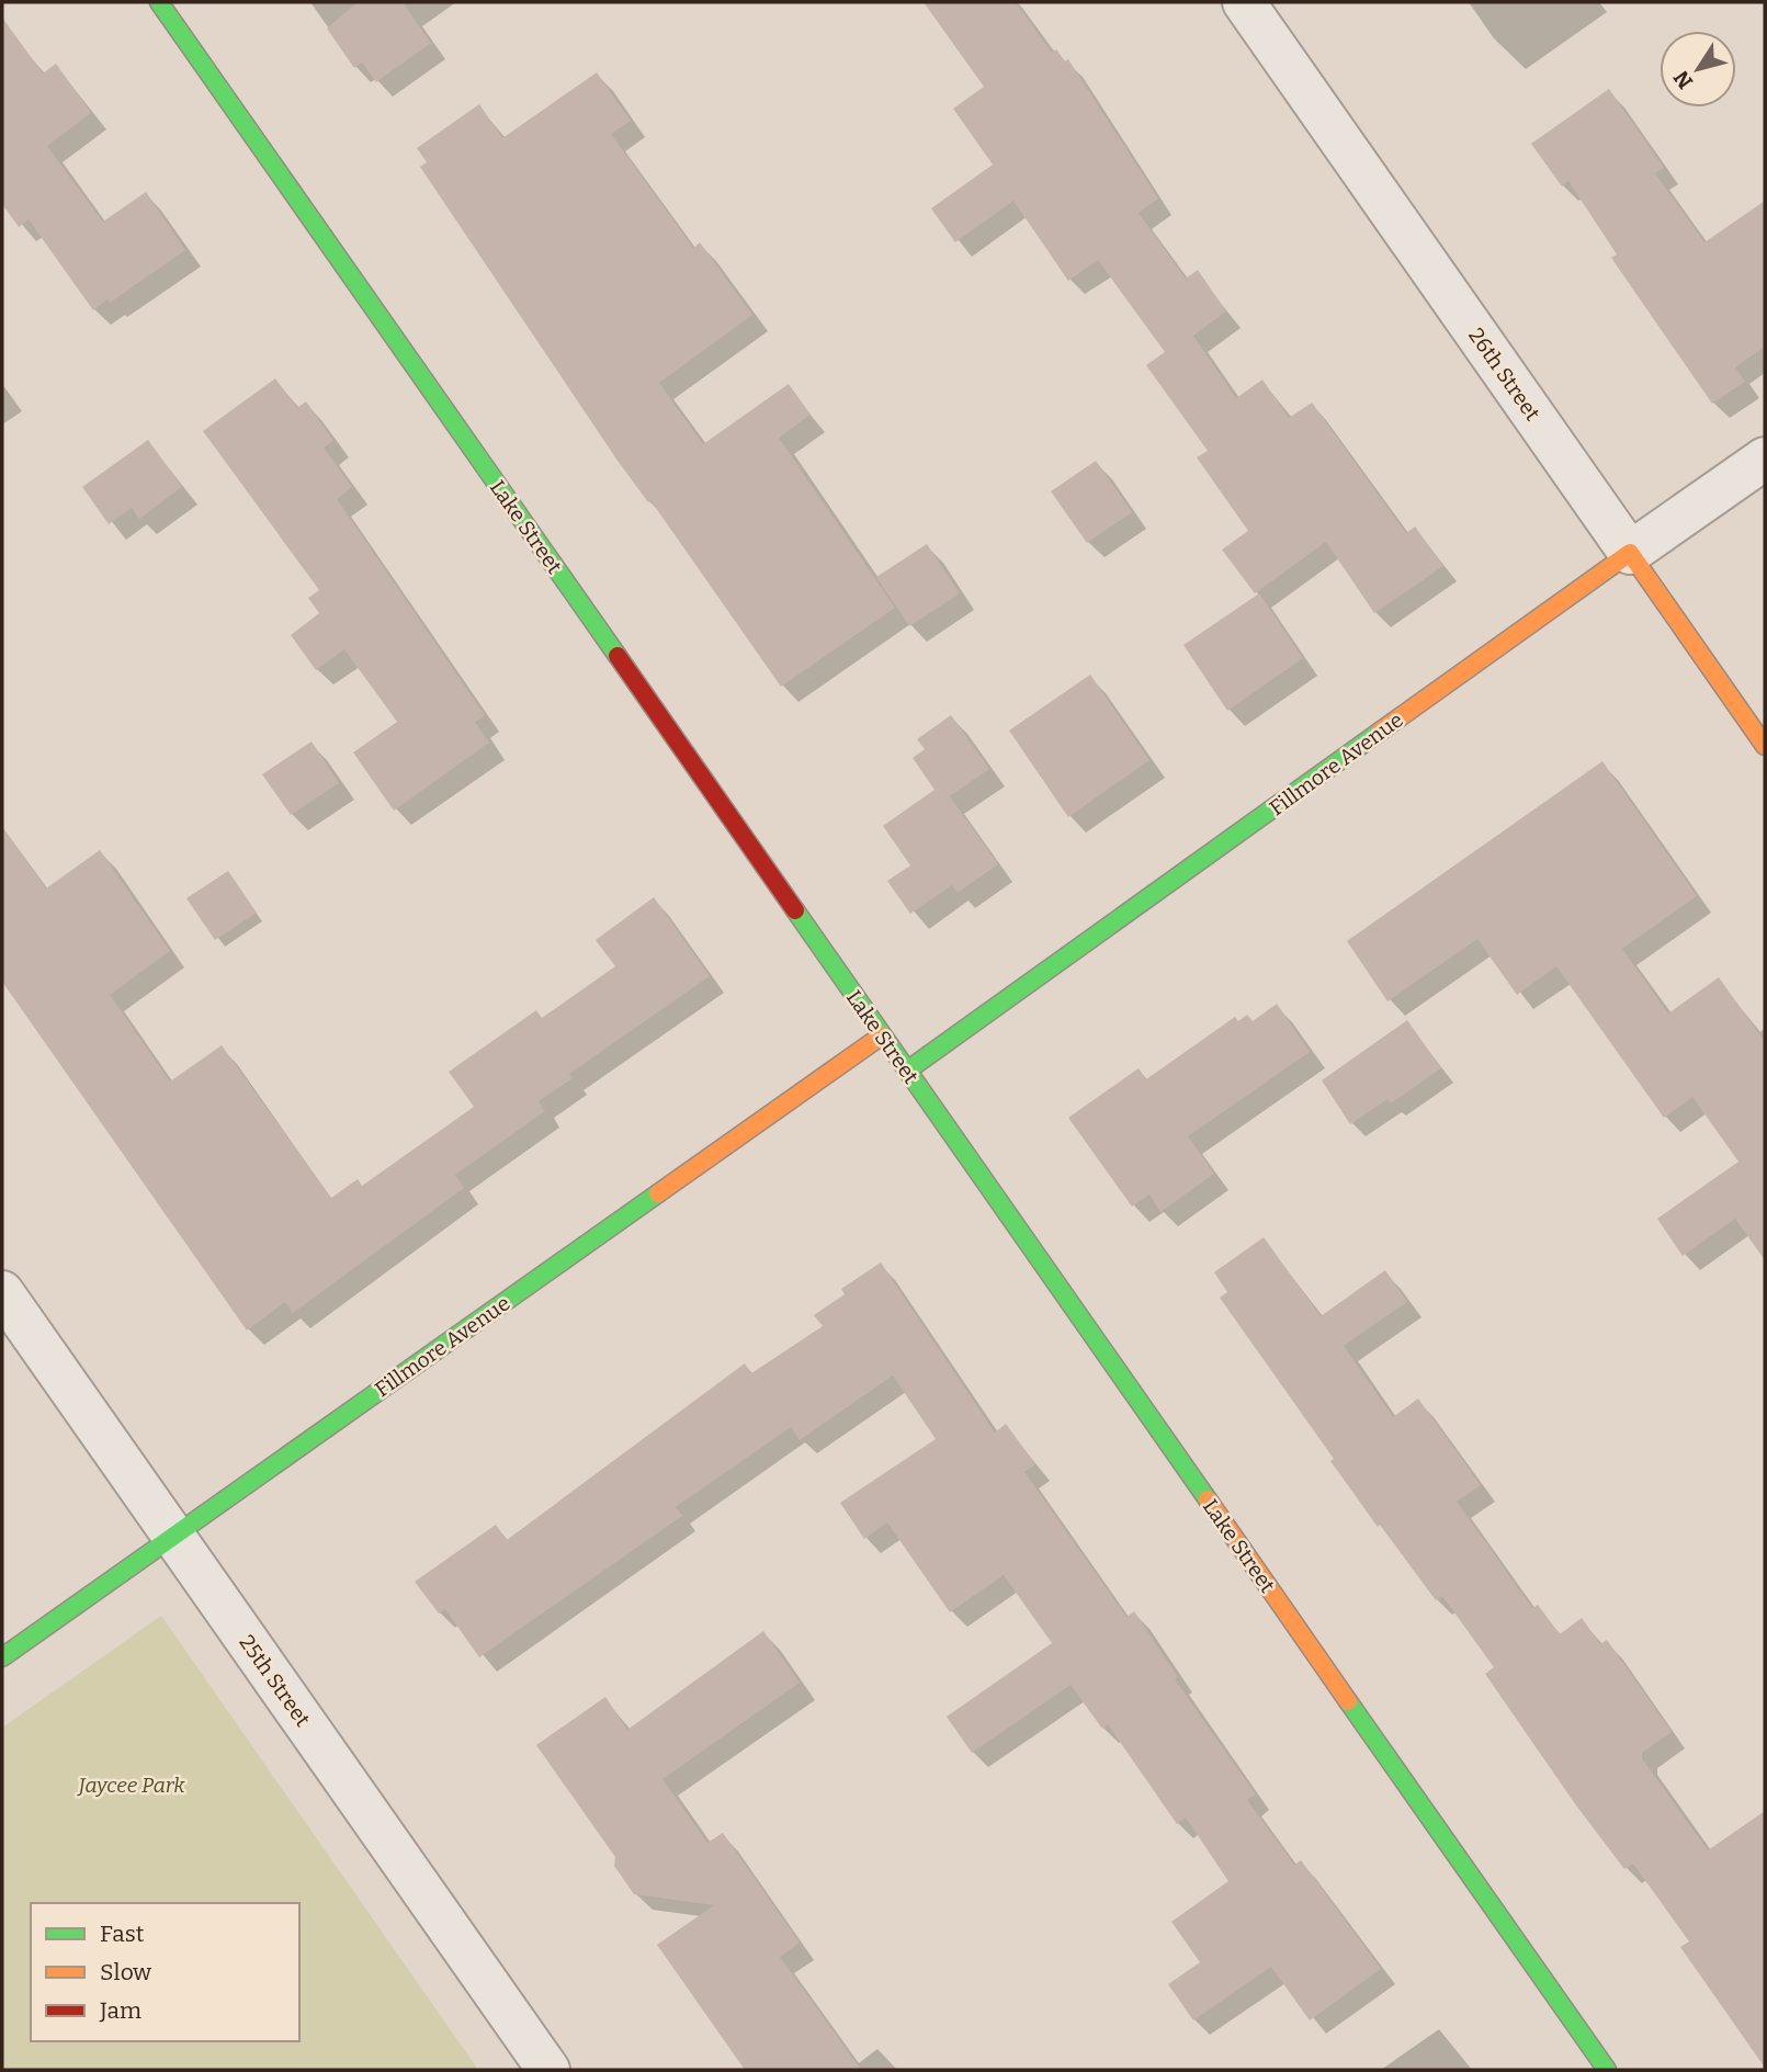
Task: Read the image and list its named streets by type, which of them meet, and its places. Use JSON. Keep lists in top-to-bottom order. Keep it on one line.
{"streets":{"street":["26th Street","Lake Street","Fillmore Avenue","25th Street"]},"crossings":[["26th Street","Fillmore Avenue"],["Lake Street","Fillmore Avenue"],["Fillmore Avenue","25th Street"]],"parks":["Jaycee Park"],"legend":["Fast","Slow","Jam"],"north":"bottom left"}
